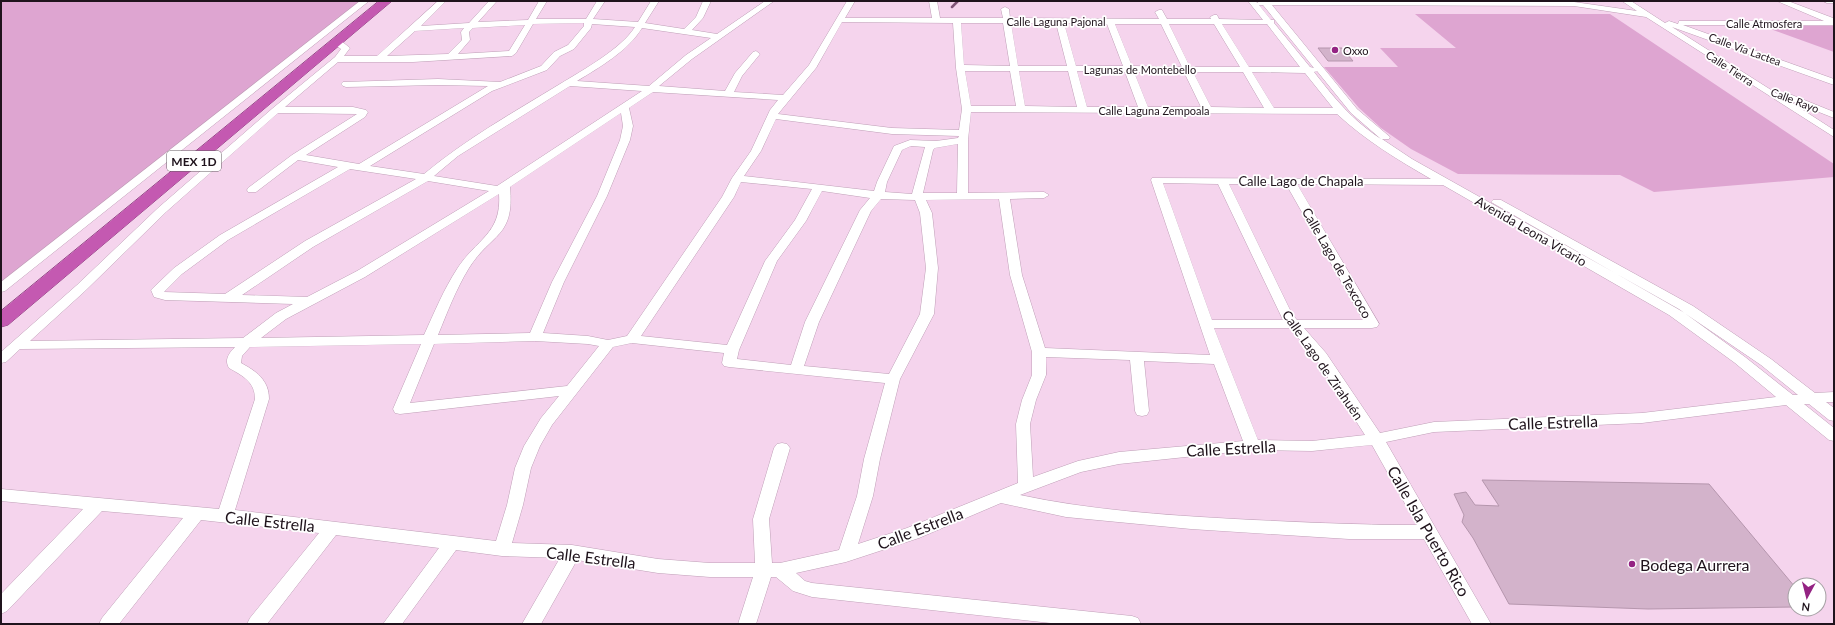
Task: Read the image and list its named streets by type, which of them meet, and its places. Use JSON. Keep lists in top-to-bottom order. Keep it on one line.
{"streets":{"highway":["MEX 1D"],"street":["Calle Laguna Pajonal","Calle Atmosfera","Calle Vía Lactea","Calle Tierra","Lagunas de Montebello","Calle Rayo","Calle Laguna Zempoala","Calle Lago de Chapala","Avenida Leona Vicario","Calle Lago de Texcoco","Calle Lago de Zirahuén","Calle Estrella","Calle Isla Puerto Rico"]},"crossings":[["Calle Laguna Pajonal","Avenida Leona Vicario"],["Calle Atmosfera","Calle Vía Lactea"],["Calle Vía Lactea","Calle Tierra"],["Calle Tierra","Calle Rayo"],["Lagunas de Montebello","Avenida Leona Vicario"],["Calle Laguna Zempoala","Avenida Leona Vicario"],["Calle Lago de Chapala","Avenida Leona Vicario"],["Calle Lago de Chapala","Calle Lago de Texcoco"],["Calle Lago de Chapala","Calle Lago de Zirahuén"],["Avenida Leona Vicario","Calle Estrella"],["Calle Lago de Texcoco","Calle Lago de Zirahuén"],["Calle Lago de Zirahuén","Calle Estrella"],["Calle Lago de Zirahuén","Calle Isla Puerto Rico"],["Calle Estrella","Calle Isla Puerto Rico"]],"places":["Oxxo","Bodega Aurrera"],"north":"bottom"}
